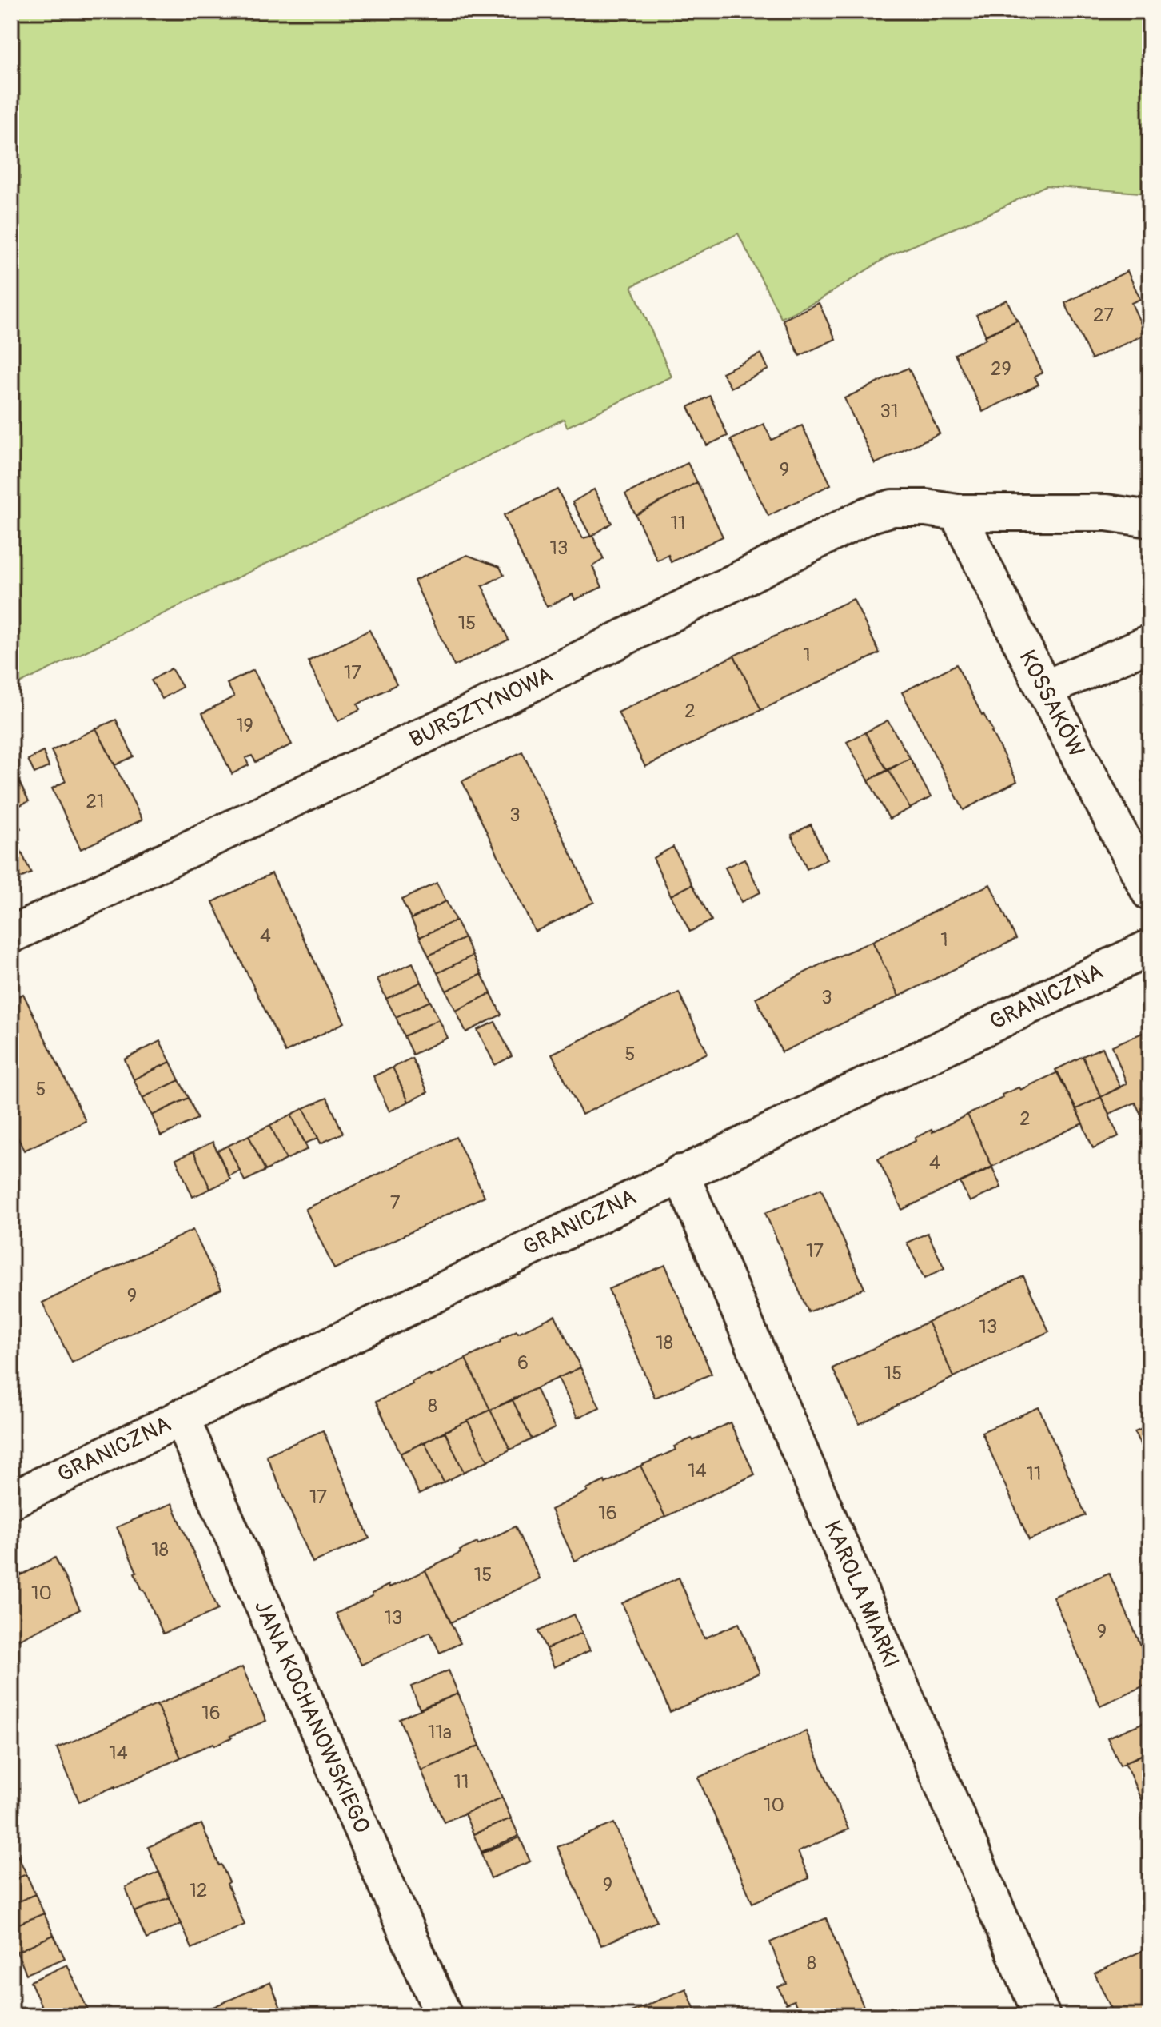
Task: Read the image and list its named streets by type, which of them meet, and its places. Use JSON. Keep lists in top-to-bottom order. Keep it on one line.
{"streets":{"street":["KOSSAKÓW","BURSZTYNOWA","GRANICZNA","KAROLA MIARKI","JANA KOCHANOWSKIEGO"]},"crossings":[["KOSSAKÓW","BURSZTYNOWA"],["GRANICZNA","KAROLA MIARKI"],["GRANICZNA","JANA KOCHANOWSKIEGO"]],"house_numbers":["27","29","31","9","11","13","15","1","17","2","19","21","3","4","1","3","5","5","2","4","7","17","9","13","18","6","15","8","14","11","17","16","18","15","10","13","9","16","11a","14","11","10","9","12","8"]}
